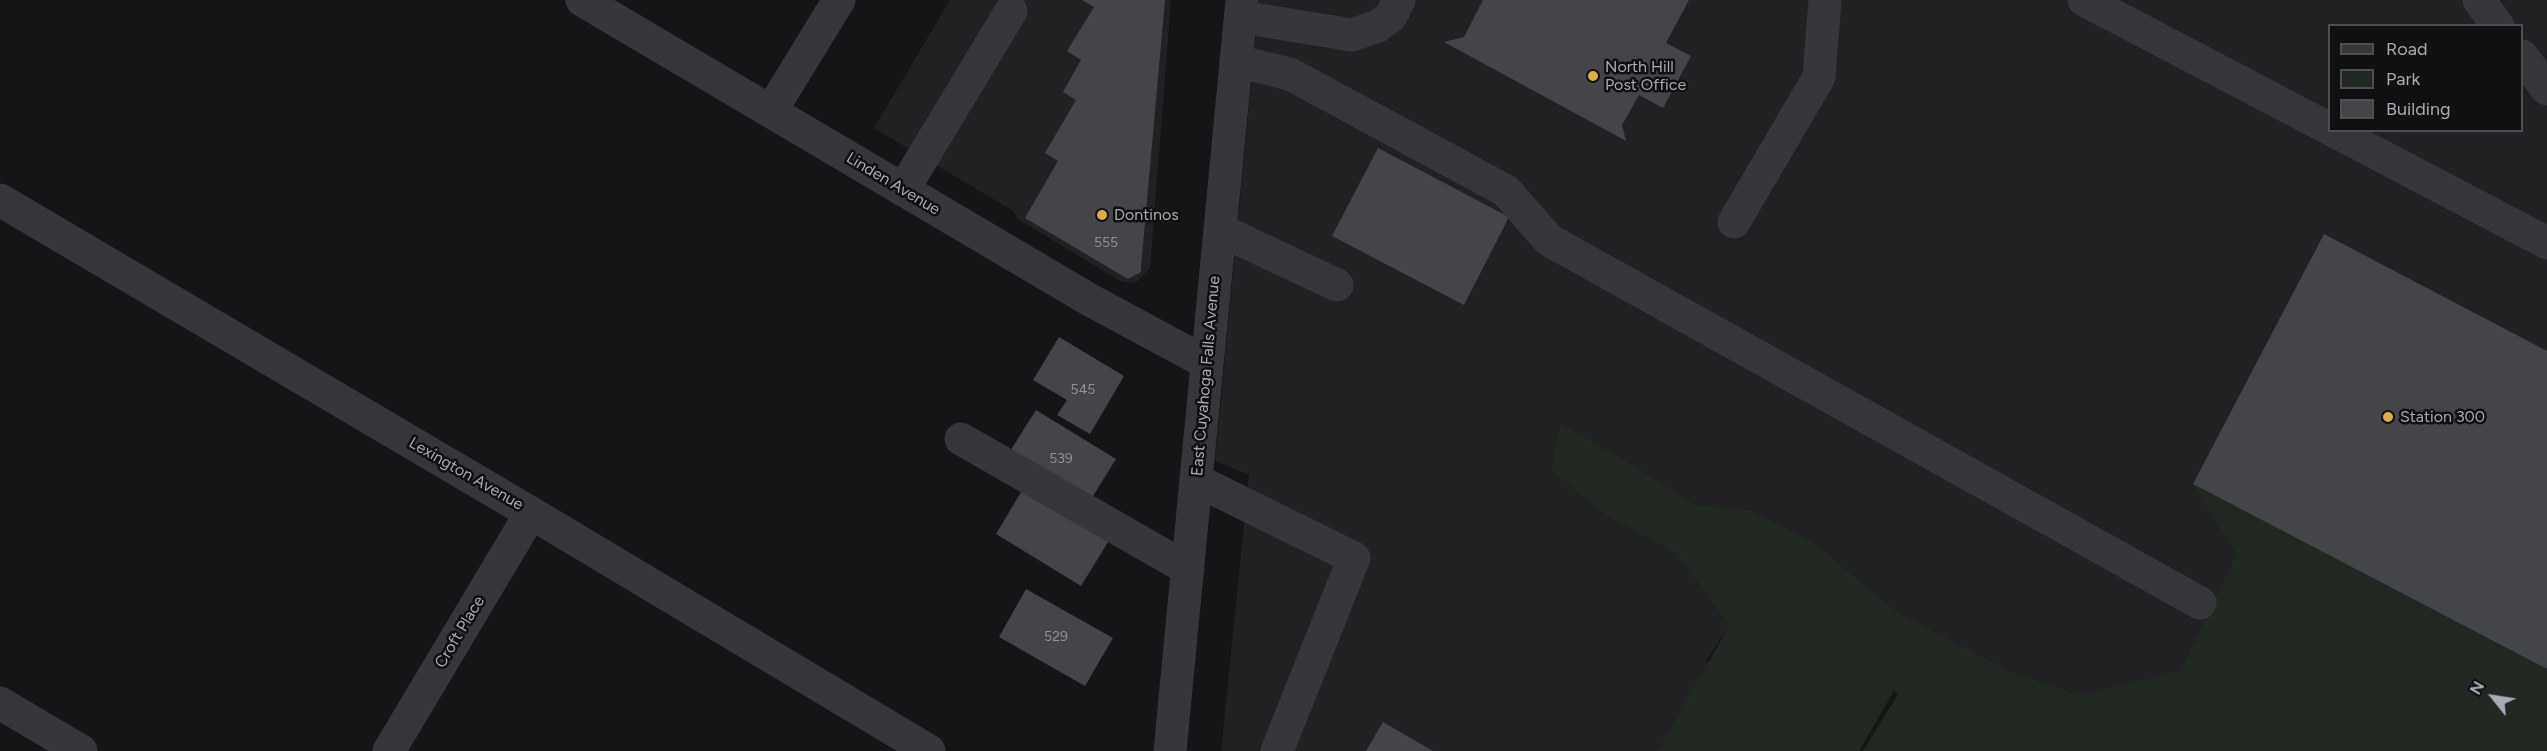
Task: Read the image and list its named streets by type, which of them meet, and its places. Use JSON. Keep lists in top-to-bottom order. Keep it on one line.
{"streets":{"street":["Linden Avenue","East Cuyahoga Falls Avenue","Lexington Avenue","Croft Place"]},"crossings":[["Linden Avenue","East Cuyahoga Falls Avenue"],["Lexington Avenue","Croft Place"]],"places":["North Hill Post Office","Dontinos","Station 300"],"house_numbers":["555","545","539","529"],"legend":["Road","Park","Building"],"north":"top left"}
